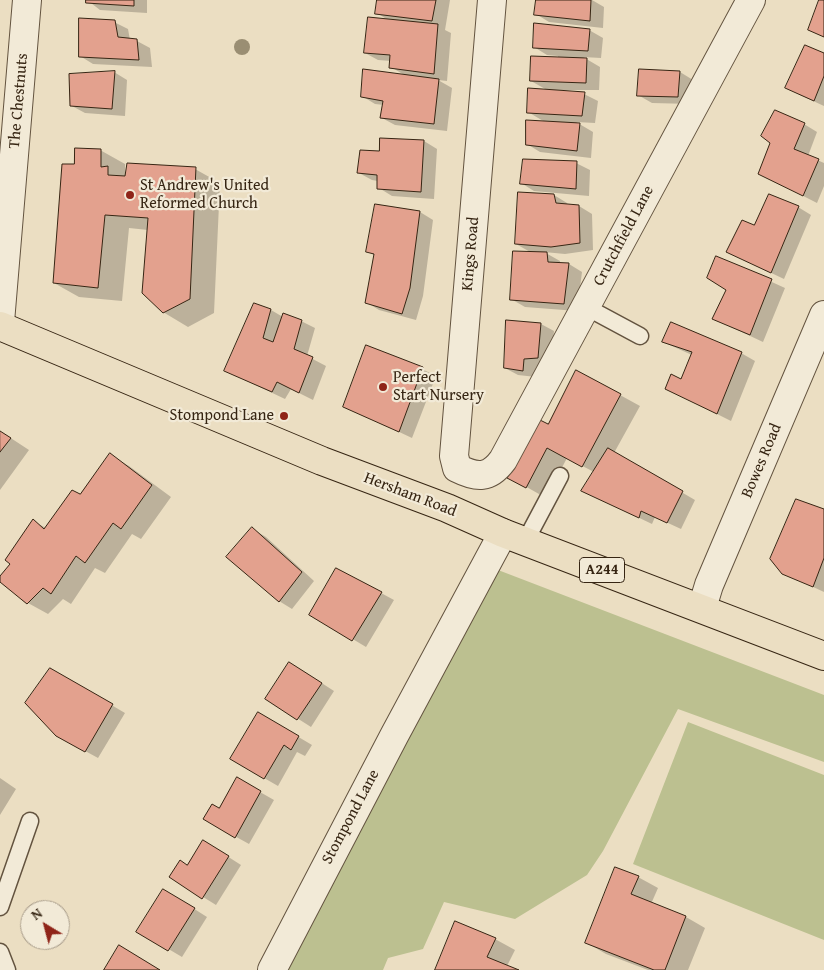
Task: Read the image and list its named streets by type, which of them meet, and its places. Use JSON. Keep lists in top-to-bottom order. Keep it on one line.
{"streets":{"main road":["Hersham Road","A244"],"street":["The Chestnuts","Crutchfield Lane","Kings Road","Bowes Road","Stompond Lane"]},"crossings":[["Crutchfield Lane","Kings Road"],["Bowes Road","Hersham Road"],["Hersham Road","Stompond Lane"]],"places":["St Andrew's United Reformed Church","Perfect Start Nursery","Stompond Lane"],"north":"top left"}
